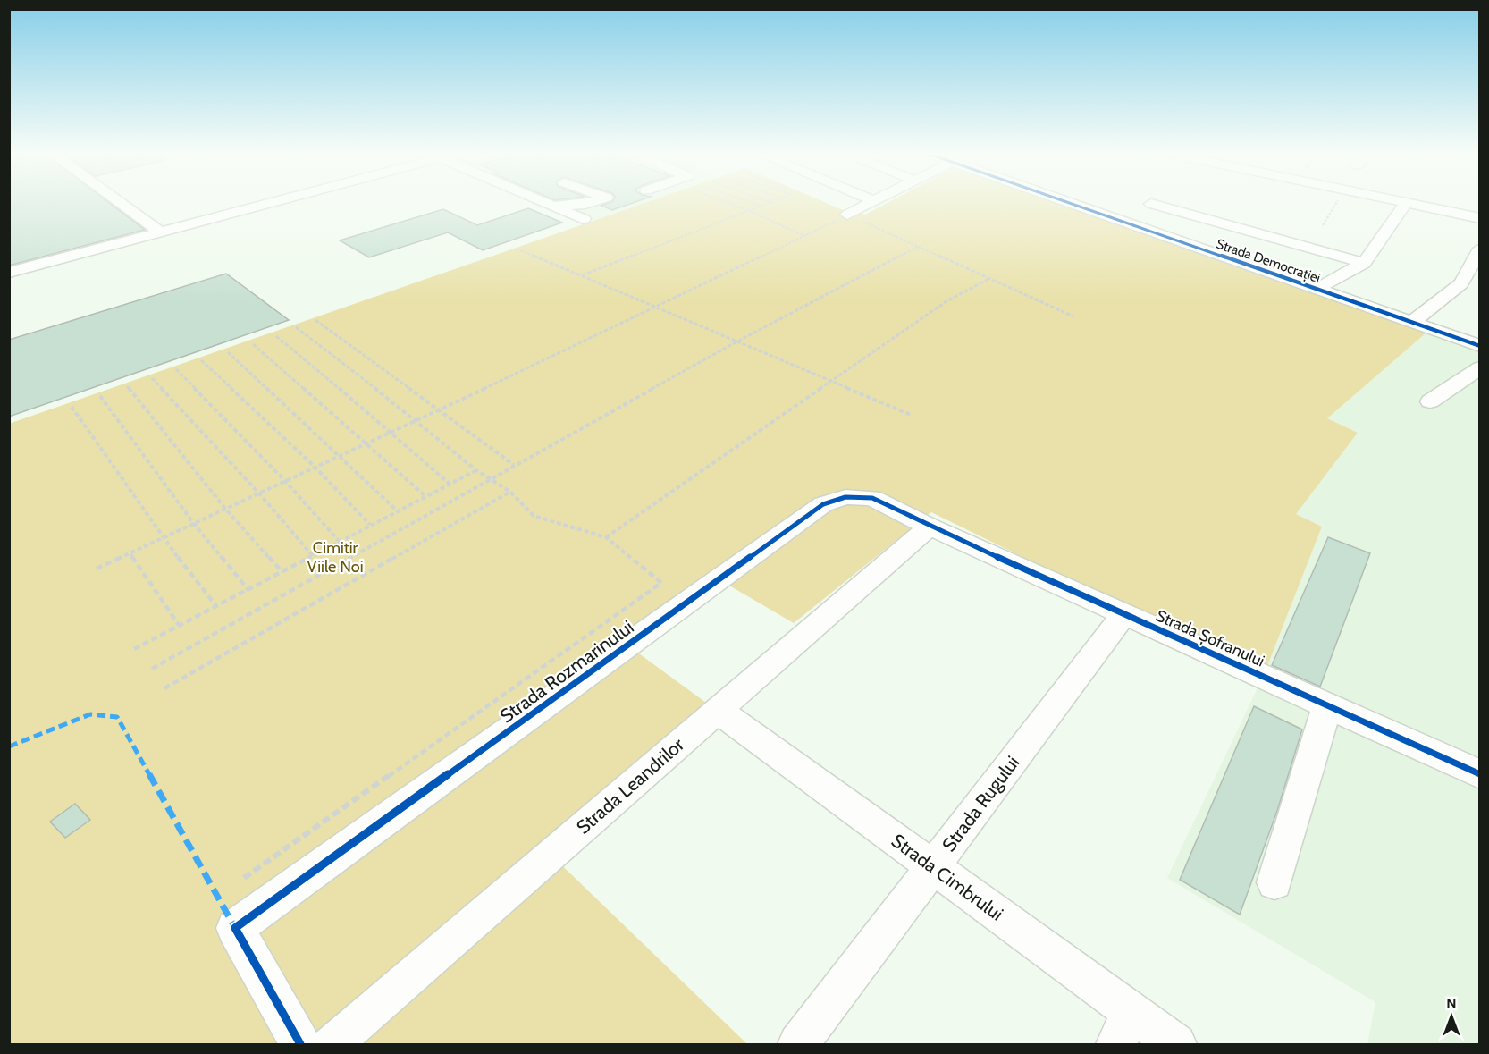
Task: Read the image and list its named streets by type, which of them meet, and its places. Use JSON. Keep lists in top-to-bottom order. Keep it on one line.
{"streets":{"street":["Strada Democrației","Strada Șofranului","Strada Rozmarinului","Strada Leandrilor","Strada Rugului","Strada Cimbrului"]},"crossings":[["Strada Șofranului","Strada Rozmarinului"],["Strada Șofranului","Strada Leandrilor"],["Strada Șofranului","Strada Rugului"],["Strada Rozmarinului","Strada Leandrilor"],["Strada Leandrilor","Strada Cimbrului"],["Strada Rugului","Strada Cimbrului"]],"parks":["Cimitir Viile Noi"],"north":"top"}
